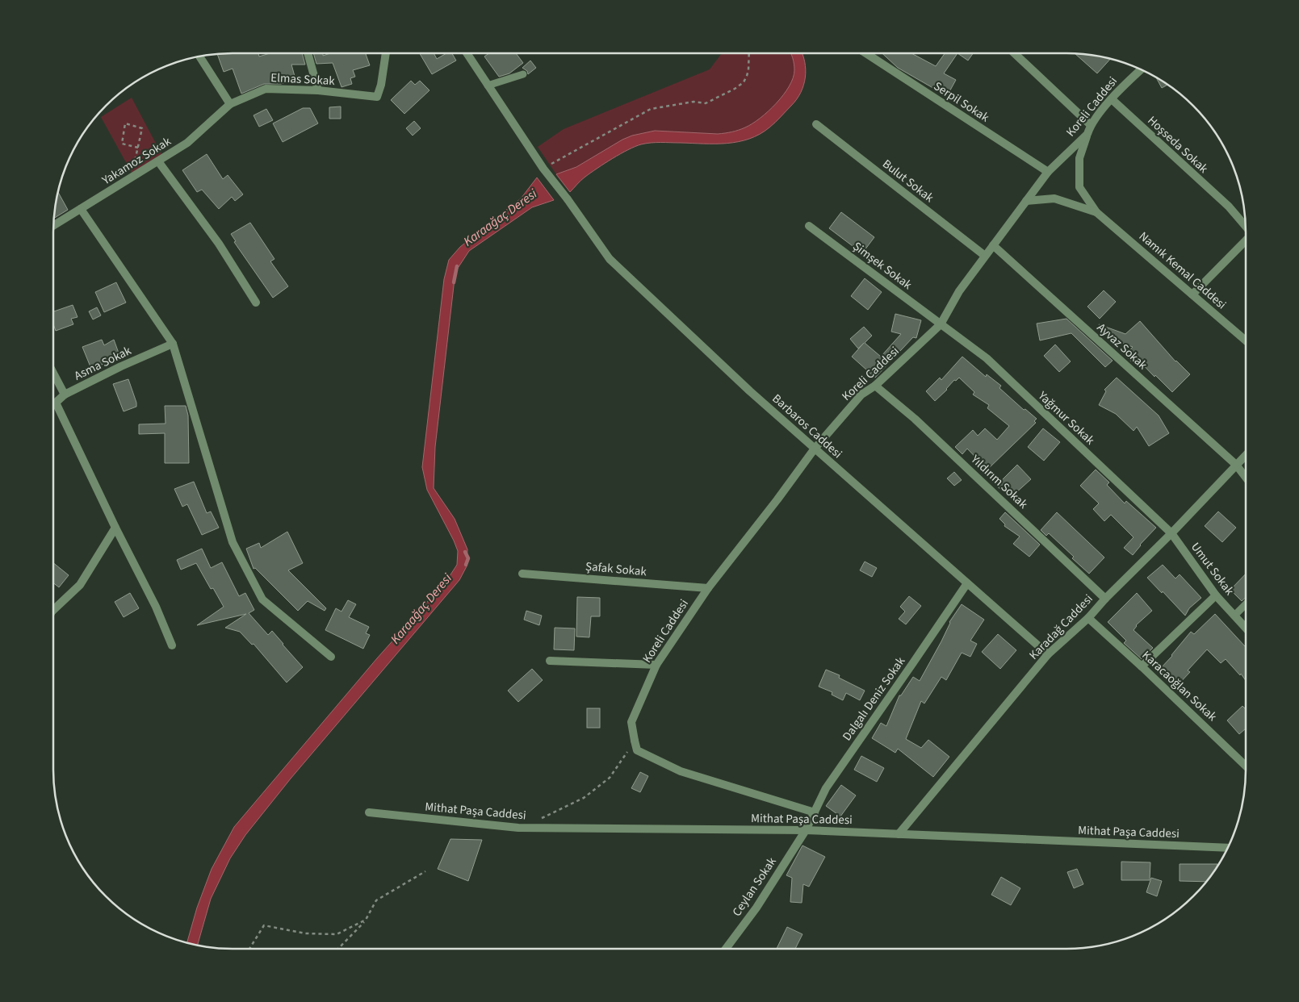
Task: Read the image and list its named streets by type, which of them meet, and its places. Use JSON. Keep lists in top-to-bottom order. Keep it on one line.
{"streets":{"street":["Elmas Sokak","Serpil Sokak","Koreli Caddesi","Hoşseda Sokak","Yakamoz Sokak","Bulut Sokak","Şimşek Sokak","Namık Kemal Caddesi","Ayvaz Sokak","Asma Sokak","Yağmur Sokak","Barbaros Caddesi","Yıldırım Sokak","Şafak Sokak","Umut Sokak","Karadağ Caddesi","Karacaoğlan Sokak","Dalgalı Deniz Sokak","Mithat Paşa Caddesi","Ceylan Sokak"]},"crossings":[["Elmas Sokak","Yakamoz Sokak"],["Serpil Sokak","Koreli Caddesi"],["Koreli Caddesi","Hoşseda Sokak"],["Koreli Caddesi","Bulut Sokak"],["Koreli Caddesi","Şimşek Sokak"],["Koreli Caddesi","Ayvaz Sokak"],["Koreli Caddesi","Yağmur Sokak"],["Koreli Caddesi","Barbaros Caddesi"],["Koreli Caddesi","Yıldırım Sokak"],["Koreli Caddesi","Şafak Sokak"],["Şimşek Sokak","Yağmur Sokak"],["Ayvaz Sokak","Karadağ Caddesi"],["Yağmur Sokak","Umut Sokak"],["Yağmur Sokak","Karadağ Caddesi"],["Barbaros Caddesi","Karadağ Caddesi"],["Barbaros Caddesi","Dalgalı Deniz Sokak"],["Yıldırım Sokak","Karadağ Caddesi"],["Umut Sokak","Karadağ Caddesi"],["Karadağ Caddesi","Karacaoğlan Sokak"],["Karadağ Caddesi","Mithat Paşa Caddesi"],["Dalgalı Deniz Sokak","Mithat Paşa Caddesi"],["Dalgalı Deniz Sokak","Ceylan Sokak"],["Mithat Paşa Caddesi","Ceylan Sokak"]],"water":["Karaağaç Deresi"]}
